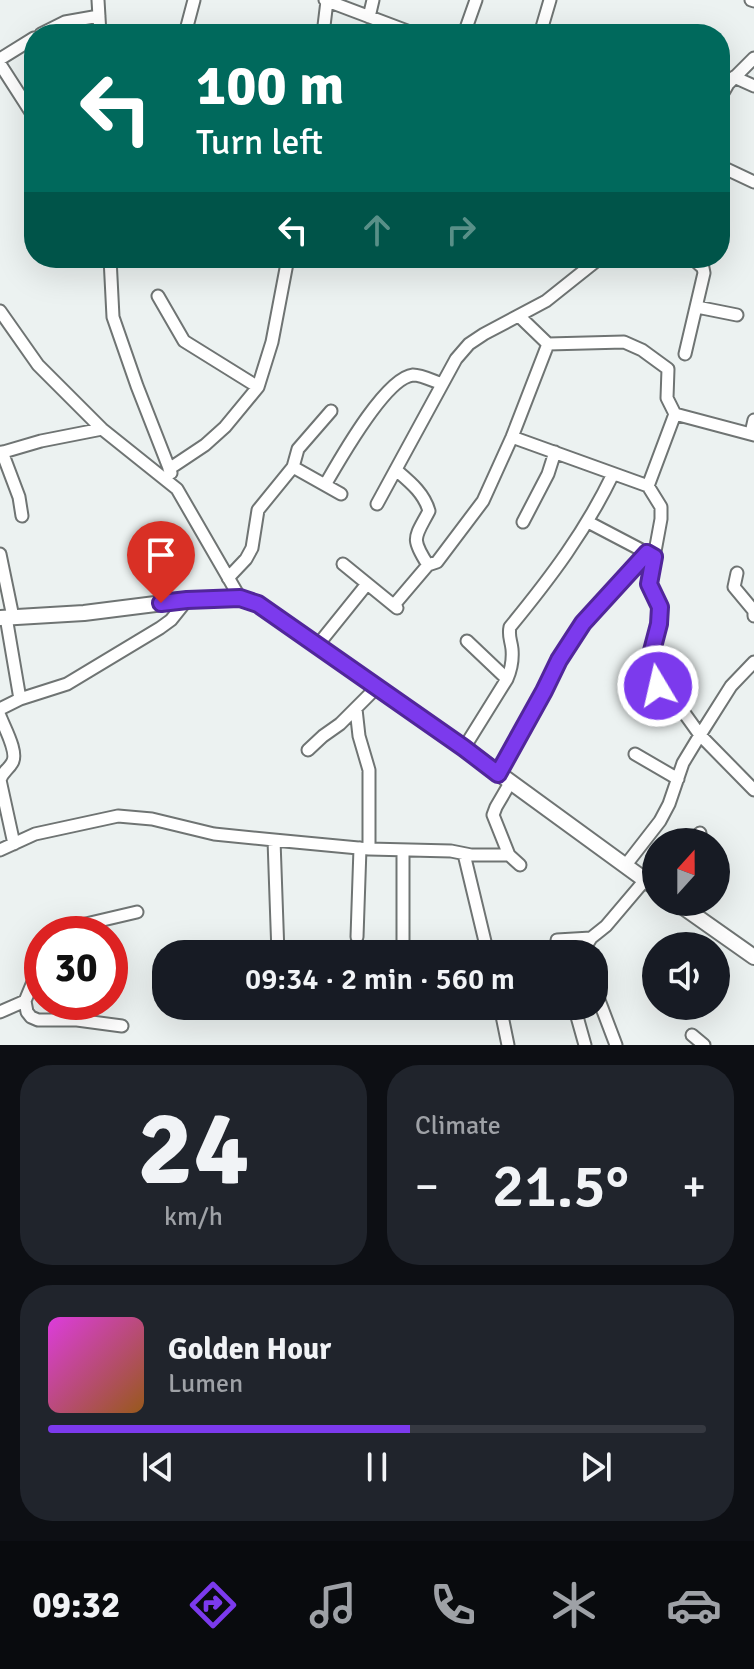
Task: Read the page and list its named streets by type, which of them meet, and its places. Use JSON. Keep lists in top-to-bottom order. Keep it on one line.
{"north":"top","page":{"turn":["100 m","Turn left"],"limit":"30","trip":"09:34 · 2 min · 560 m","tile":[["24","km/h"],"Climate"],"heat":["−","21.5°","+"],"song":["Golden Hour","Lumen"],"tabs":"09:32"}}
